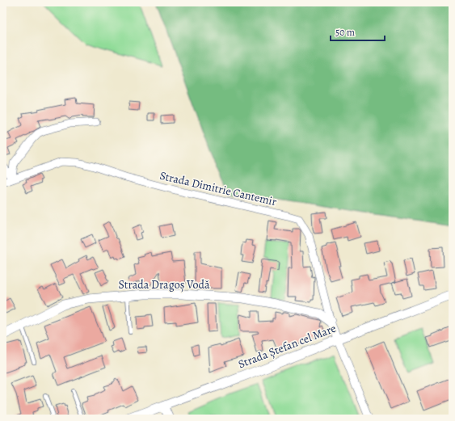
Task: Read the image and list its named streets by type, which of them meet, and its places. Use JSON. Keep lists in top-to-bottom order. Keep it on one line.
{"streets":{"street":["Strada Dimitrie Cantemir","Strada Dragoș Vodă","Strada Ștefan cel Mare"]},"crossings":[["Strada Dimitrie Cantemir","Strada Dragoș Vodă"],["Strada Dimitrie Cantemir","Strada Ștefan cel Mare"]],"scale_bar":"50 m"}
